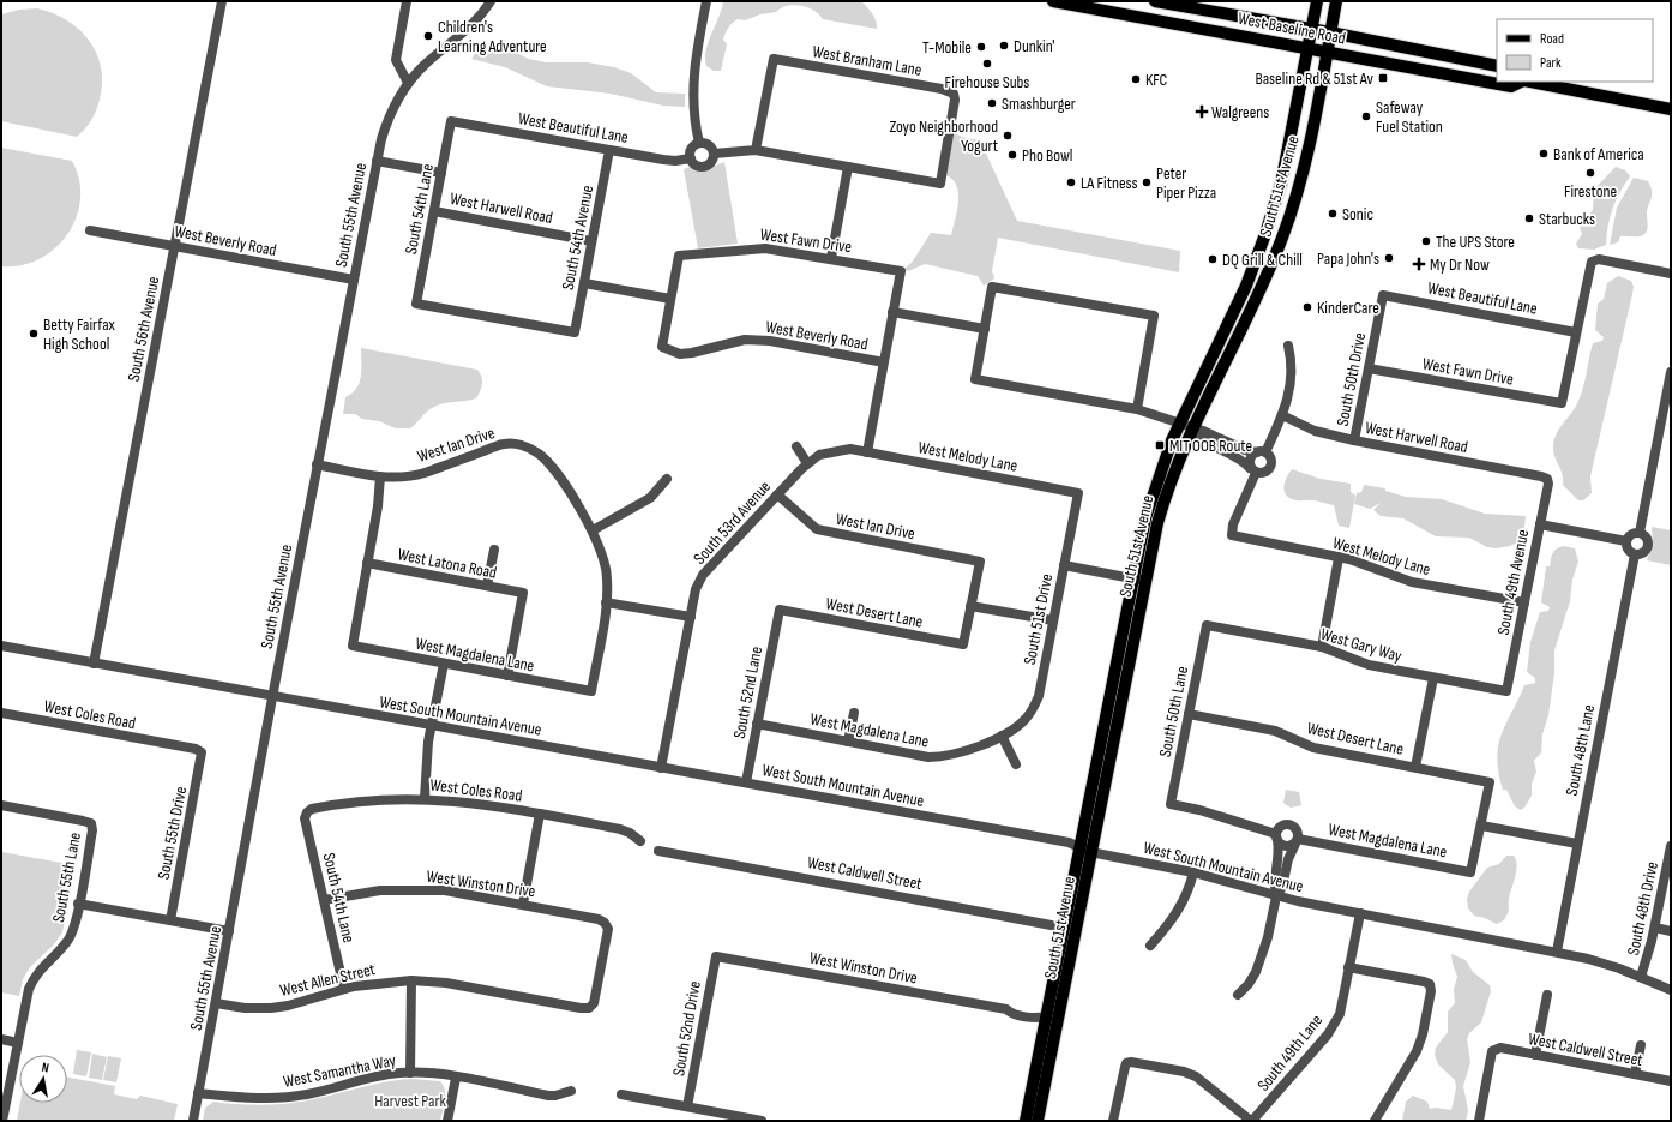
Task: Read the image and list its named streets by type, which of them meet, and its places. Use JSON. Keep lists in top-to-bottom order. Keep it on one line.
{"streets":{"main road":["West Baseline Road","South 51st Avenue"],"street":["West Branham Lane","West Beautiful Lane","West Harwell Road","South 54th Lane","South 55th Avenue","South 54th Avenue","West Beverly Road","West Fawn Drive","South 56th Avenue","South 50th Drive","West Ian Drive","West Melody Lane","South 53rd Avenue","West Latona Road","South 49th Avenue","West Desert Lane","South 51st Drive","West Gary Way","West Magdalena Lane","South 52nd Lane","South 50th Lane","West Coles Road","West South Mountain Avenue","South 48th Lane","South 55th Drive","West Caldwell Street","South 55th Lane","West Winston Drive","South 48th Drive","West Allen Street","South 52nd Drive","South 49th Lane","West Samantha Way"]},"crossings":[["West Baseline Road","South 51st Avenue"],["West Beautiful Lane","South 54th Lane"],["West Beautiful Lane","South 54th Avenue"],["West Beautiful Lane","West Fawn Drive"],["West Beautiful Lane","South 50th Drive"],["South 51st Avenue","West South Mountain Avenue"],["South 51st Avenue","West Caldwell Street"],["South 51st Avenue","West Winston Drive"],["West Harwell Road","South 54th Lane"],["West Harwell Road","South 54th Avenue"],["West Harwell Road","South 50th Drive"],["West Harwell Road","South 49th Avenue"],["South 54th Lane","South 54th Avenue"],["South 54th Lane","West Coles Road"],["South 54th Lane","West Winston Drive"],["South 54th Lane","West Allen Street"],["South 55th Avenue","West Beverly Road"],["South 55th Avenue","West Ian Drive"],["South 55th Avenue","West South Mountain Avenue"],["South 55th Avenue","West Allen Street"],["South 55th Avenue","West Samantha Way"],["West Beverly Road","West Fawn Drive"],["West Beverly Road","South 56th Avenue"],["West Fawn Drive","South 50th Drive"],["South 56th Avenue","West South Mountain Avenue"],["West Ian Drive","South 53rd Avenue"],["West Ian Drive","West Desert Lane"],["West Ian Drive","West Magdalena Lane"],["West Melody Lane","South 53rd Avenue"],["West Melody Lane","South 49th Avenue"],["West Melody Lane","South 51st Drive"],["South 53rd Avenue","West South Mountain Avenue"],["West Latona Road","West Magdalena Lane"],["South 49th Avenue","West Gary Way"],["West Desert Lane","West Magdalena Lane"],["West Desert Lane","South 52nd Lane"],["West Desert Lane","South 50th Lane"],["South 51st Drive","West Magdalena Lane"],["West Gary Way","South 50th Lane"],["West Magdalena Lane","South 52nd Lane"],["West Magdalena Lane","South 50th Lane"],["South 52nd Lane","West South Mountain Avenue"],["West Coles Road","South 55th Drive"],["West South Mountain Avenue","South 48th Lane"],["West South Mountain Avenue","South 48th Drive"],["West South Mountain Avenue","South 49th Lane"],["West Winston Drive","West Allen Street"],["West Winston Drive","South 52nd Drive"]],"parks":["Harvest Park"],"places":{"other":["Children's Learning Adventure","Dunkin'","T-Mobile","Firehouse Subs","KFC","Smashburger","Safeway Fuel Station","Zoyo Neighborhood Yogurt","Bank of America","Pho Bowl","Firestone","LA Fitness","Peter Piper Pizza","Sonic","Starbucks","The UPS Store","Papa John's","DQ Grill & Chill","KinderCare","Betty Fairfax High School"],"transit":["Baseline Rd & 51st Av","MIT OOB Route"],"health":["Walgreens","My Dr Now"]},"legend":["Road","Park"],"north":"top"}
